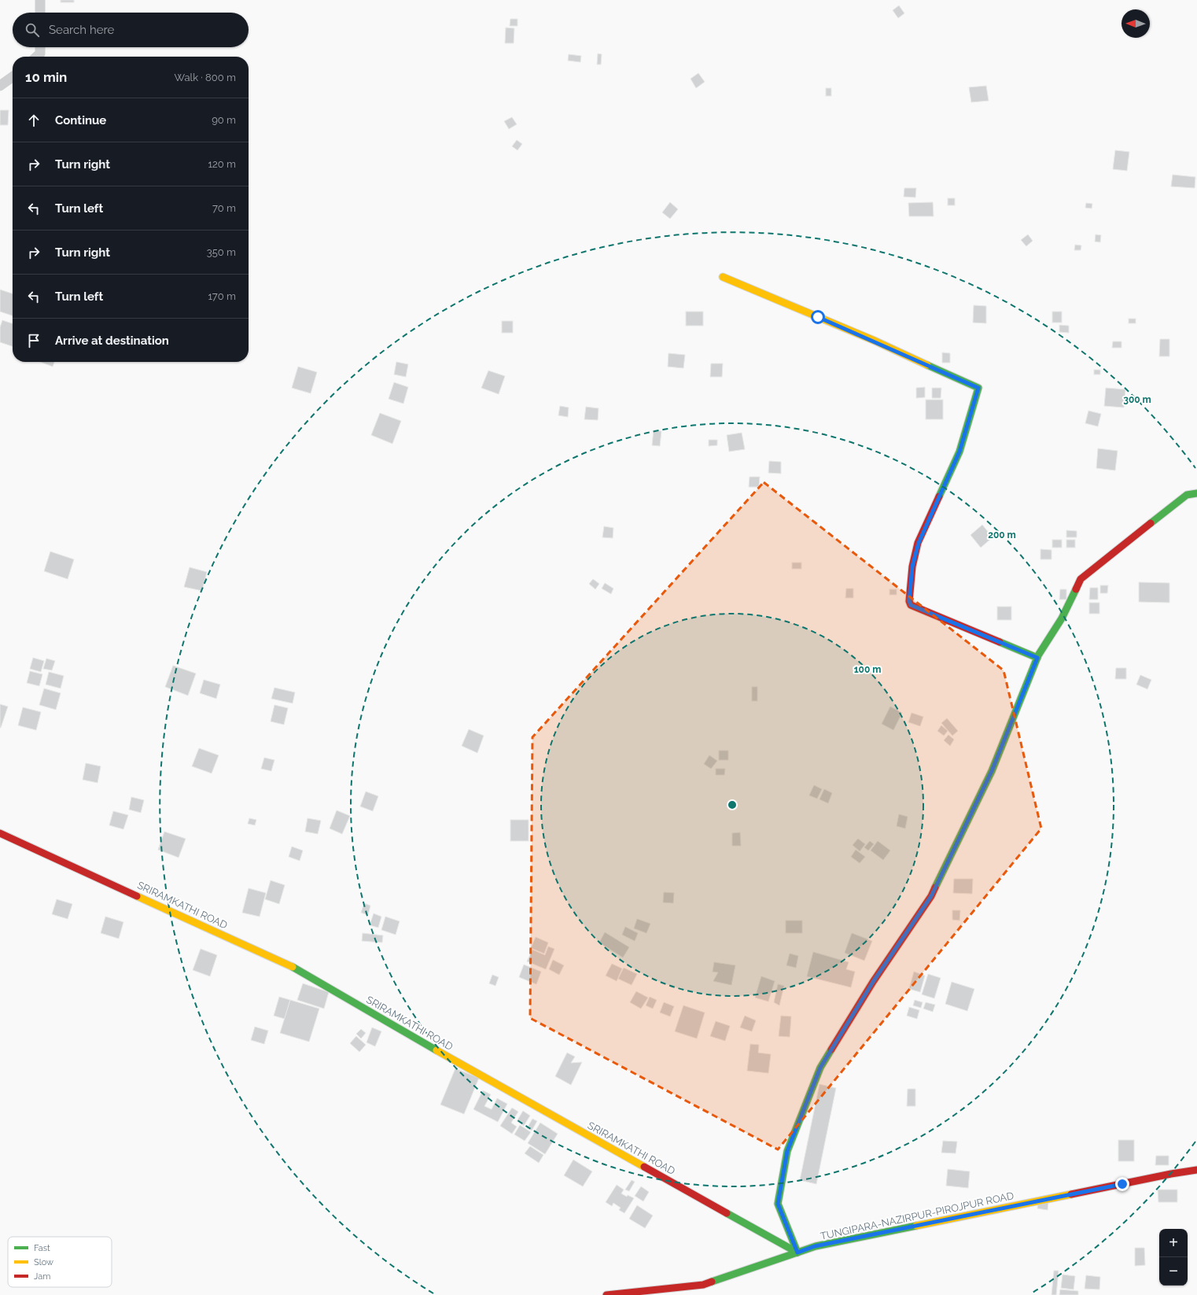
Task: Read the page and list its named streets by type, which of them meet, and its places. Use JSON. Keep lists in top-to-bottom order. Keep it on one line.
{"streets":{"street":["SRIRAMKATHI ROAD","TUNGIPARA-NAZIRPUR-PIROJPUR ROAD"]},"crossings":[["SRIRAMKATHI ROAD","TUNGIPARA-NAZIRPUR-PIROJPUR ROAD"]],"legend":["Fast","Slow","Jam"],"north":"left","page":{"search":"Search here","heading":["10 min","Walk · 800 m"],"list":[["Continue","90 m"],["Turn right","120 m"],["Turn left","70 m"],["Turn right","350 m"],["Turn left","170 m"],"Arrive at destination"],"map_buttons":["+","−"]},"rings":["300 m","200 m","100 m"]}
